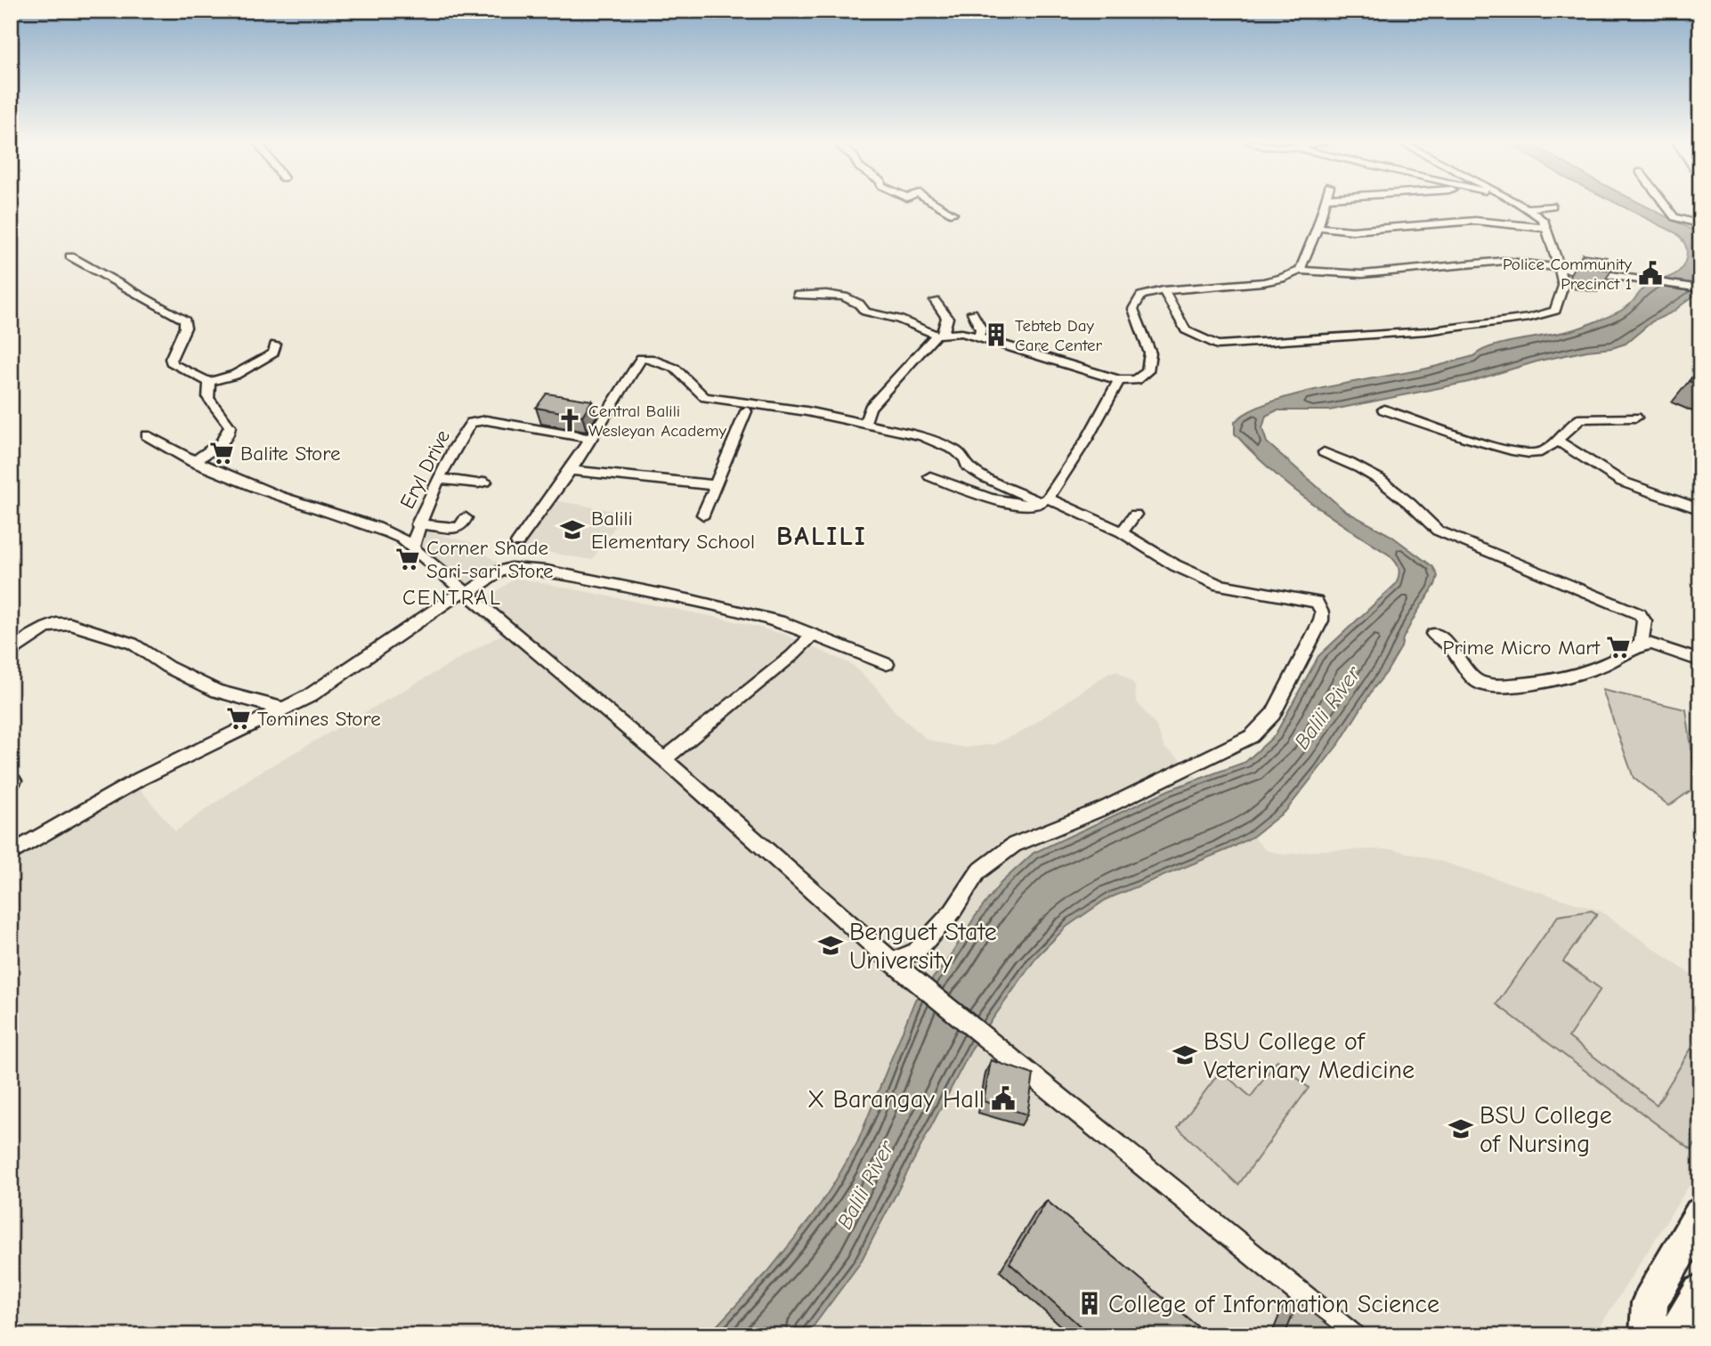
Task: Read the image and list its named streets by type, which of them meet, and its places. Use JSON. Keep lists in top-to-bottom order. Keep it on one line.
{"streets":{"street":["Eryl Drive"]},"districts":["BALILI","CENTRAL"],"water":["Balili River"],"places":{"public building":["Police Community Precinct 1","X Barangay Hall"],"building":["Tebteb Day Care Center","College of Information Science"],"church":["Central Balili Wesleyan Academy"],"supermarket":["Balite Store","Corner Shade Sari-sari Store","Prime Micro Mart","Tomines Store"],"school or university":["Balili Elementary School","Benguet State University","BSU College of Veterinary Medicine","BSU College of Nursing"]}}
